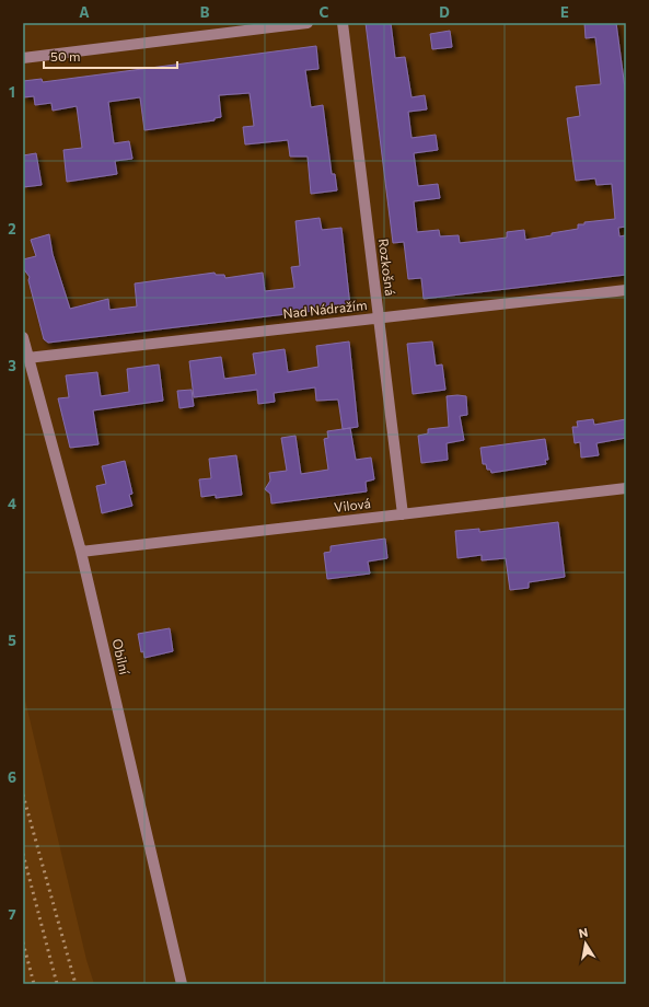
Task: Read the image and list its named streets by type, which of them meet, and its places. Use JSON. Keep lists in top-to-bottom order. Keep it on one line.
{"streets":{"street":["Rozkošná","Nad Nádražím","Vilová","Obilní"]},"crossings":[["Rozkošná","Nad Nádražím"],["Rozkošná","Vilová"],["Nad Nádražím","Obilní"],["Vilová","Obilní"]],"scale_bar":"50 m","north":"top","grid":{"columns":["A","B","C","D","E"],"rows":["1","2","3","4","5","6","7"]}}
